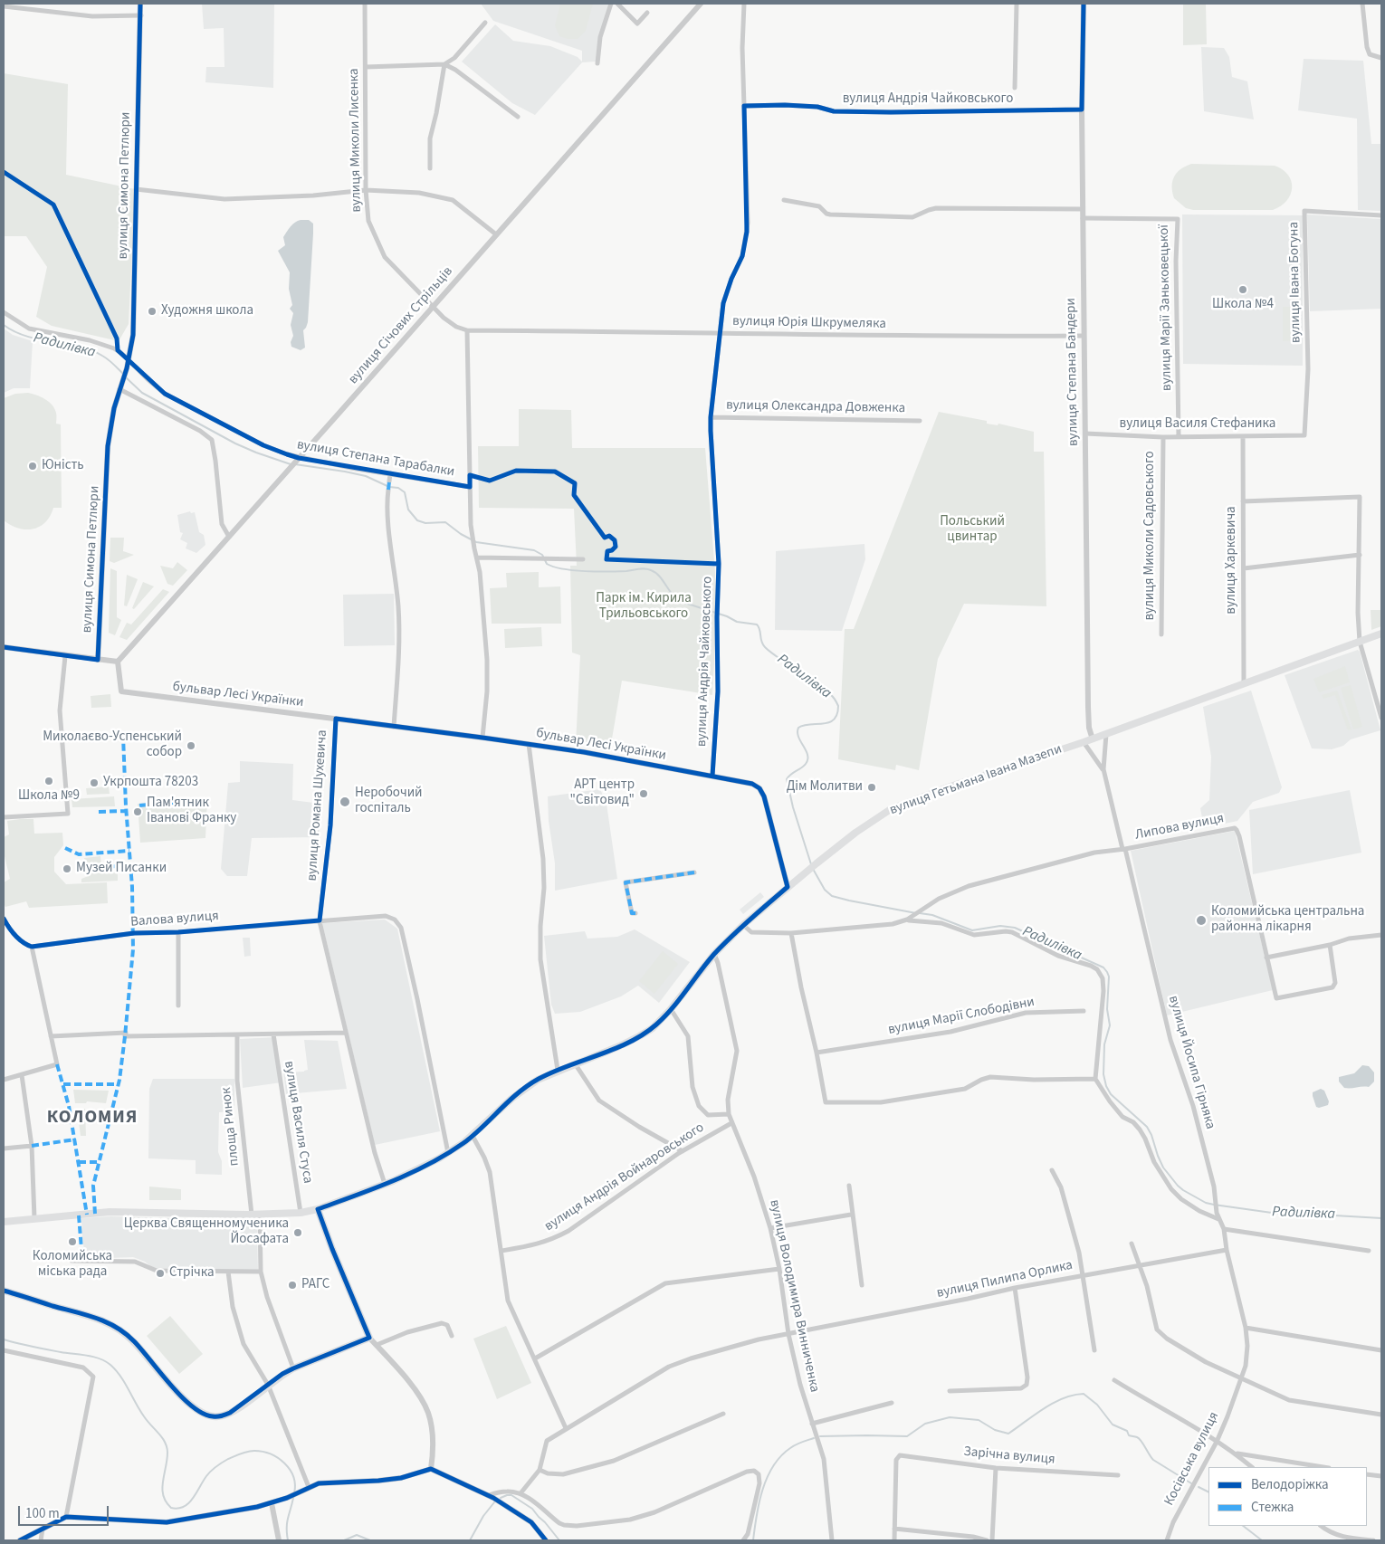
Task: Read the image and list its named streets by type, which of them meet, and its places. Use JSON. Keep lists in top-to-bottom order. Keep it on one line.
{"streets":{"main road":["вулиця Гетьмана Івана Мазепи"],"street":["вулиця Андрія Чайковського","вулиця Миколи Лисенка","вулиця Симона Петлюри","вулиця Івана Богуна","вулиця Марії Заньковецької","вулиця Юрія Шкрумеляка","вулиця Січових Стрільців","вулиця Степана Бандери","вулиця Олександра Довженка","вулиця Василя Стефаника","вулиця Степана Тарабалки","вулиця Миколи Садовського","вулиця Харкевича","бульвар Лесі Українки","вулиця Романа Шухевича","Липова вулиця","Валова вулиця","вулиця Марії Слободівни","вулиця Йосипа Гірняка","вулиця Василя Стуса","площа Ринок","вулиця Андрія Войнаровського","вулиця Пилипа Орлика","вулиця Володимира Винниченка","Зарічна вулиця","Косівська вулиця"]},"crossings":[["вулиця Андрія Чайковського","вулиця Юрія Шкрумеляка"],["вулиця Андрія Чайковського","вулиця Степана Бандери"],["вулиця Андрія Чайковського","вулиця Олександра Довженка"],["вулиця Андрія Чайковського","бульвар Лесі Українки"],["вулиця Миколи Лисенка","вулиця Юрія Шкрумеляка"],["вулиця Миколи Лисенка","вулиця Січових Стрільців"],["вулиця Симона Петлюри","вулиця Степана Тарабалки"],["вулиця Івана Богуна","вулиця Василя Стефаника"],["вулиця Марії Заньковецької","вулиця Степана Бандери"],["вулиця Марії Заньковецької","вулиця Василя Стефаника"],["вулиця Юрія Шкрумеляка","вулиця Січових Стрільців"],["вулиця Юрія Шкрумеляка","вулиця Степана Бандери"],["вулиця Січових Стрільців","вулиця Степана Тарабалки"],["вулиця Січових Стрільців","бульвар Лесі Українки"],["вулиця Степана Бандери","вулиця Василя Стефаника"],["вулиця Степана Бандери","вулиця Гетьмана Івана Мазепи"],["вулиця Василя Стефаника","вулиця Миколи Садовського"],["вулиця Василя Стефаника","вулиця Харкевича"],["вулиця Харкевича","вулиця Гетьмана Івана Мазепи"],["бульвар Лесі Українки","вулиця Гетьмана Івана Мазепи"],["бульвар Лесі Українки","вулиця Романа Шухевича"],["вулиця Гетьмана Івана Мазепи","вулиця Романа Шухевича"],["вулиця Гетьмана Івана Мазепи","Валова вулиця"],["вулиця Гетьмана Івана Мазепи","вулиця Василя Стуса"],["вулиця Гетьмана Івана Мазепи","площа Ринок"],["вулиця Гетьмана Івана Мазепи","вулиця Володимира Винниченка"],["вулиця Романа Шухевича","Валова вулиця"],["Липова вулиця","вулиця Йосипа Гірняка"],["вулиця Йосипа Гірняка","Косівська вулиця"],["вулиця Андрія Войнаровського","вулиця Володимира Винниченка"],["вулиця Пилипа Орлика","вулиця Володимира Винниченка"],["вулиця Пилипа Орлика","Косівська вулиця"]],"districts":["КОЛОМИЯ"],"water":["Радилівка"],"parks":["Польський цвинтар","Парк ім. Кирила Трильовського"],"places":["Школа №4","Художня школа","Юність","Миколаєво-Успенський собор","Школа №9","Укрпошта 78203","Дім Молитви","АРТ центр \"Світовид\"","Неробочий госпіталь","Пам'ятник Іванові Франку","Музей Писанки","Коломийська центральна районна лікарня","Церква Священномученика Йосафата","Коломийська міська рада","Стрічка","РАГС"],"legend":["Велодоріжка","Стежка"],"scale_bar":"100 m"}
